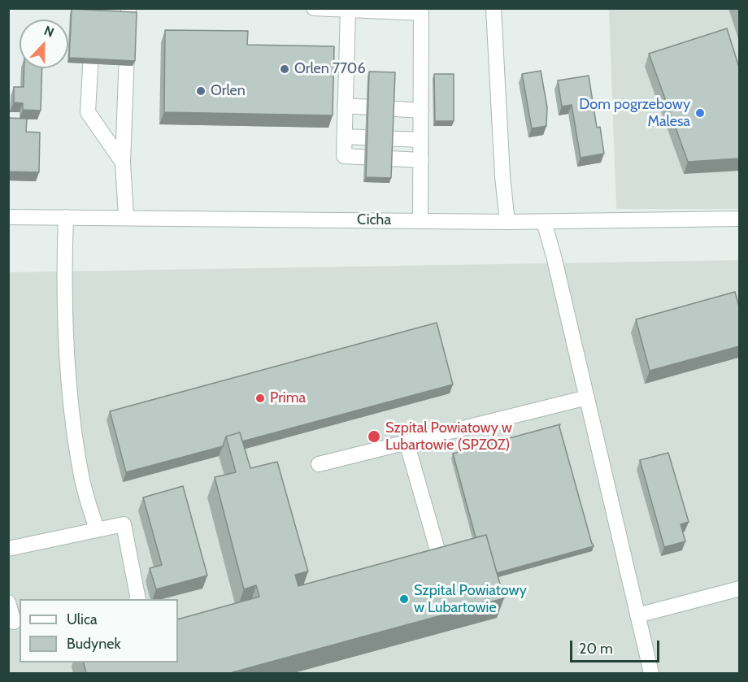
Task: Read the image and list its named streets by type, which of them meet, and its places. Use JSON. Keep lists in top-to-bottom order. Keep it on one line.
{"streets":{"street":["Cicha"]},"places":["Orlen 7706","Orlen","Dom pogrzebowy Malesa","Prima","Szpital Powiatowy w Lubartowie (SPZOZ)","Szpital Powiatowy w Lubartowie"],"legend":["Ulica","Budynek"],"scale_bar":"20 m","north":"top"}
